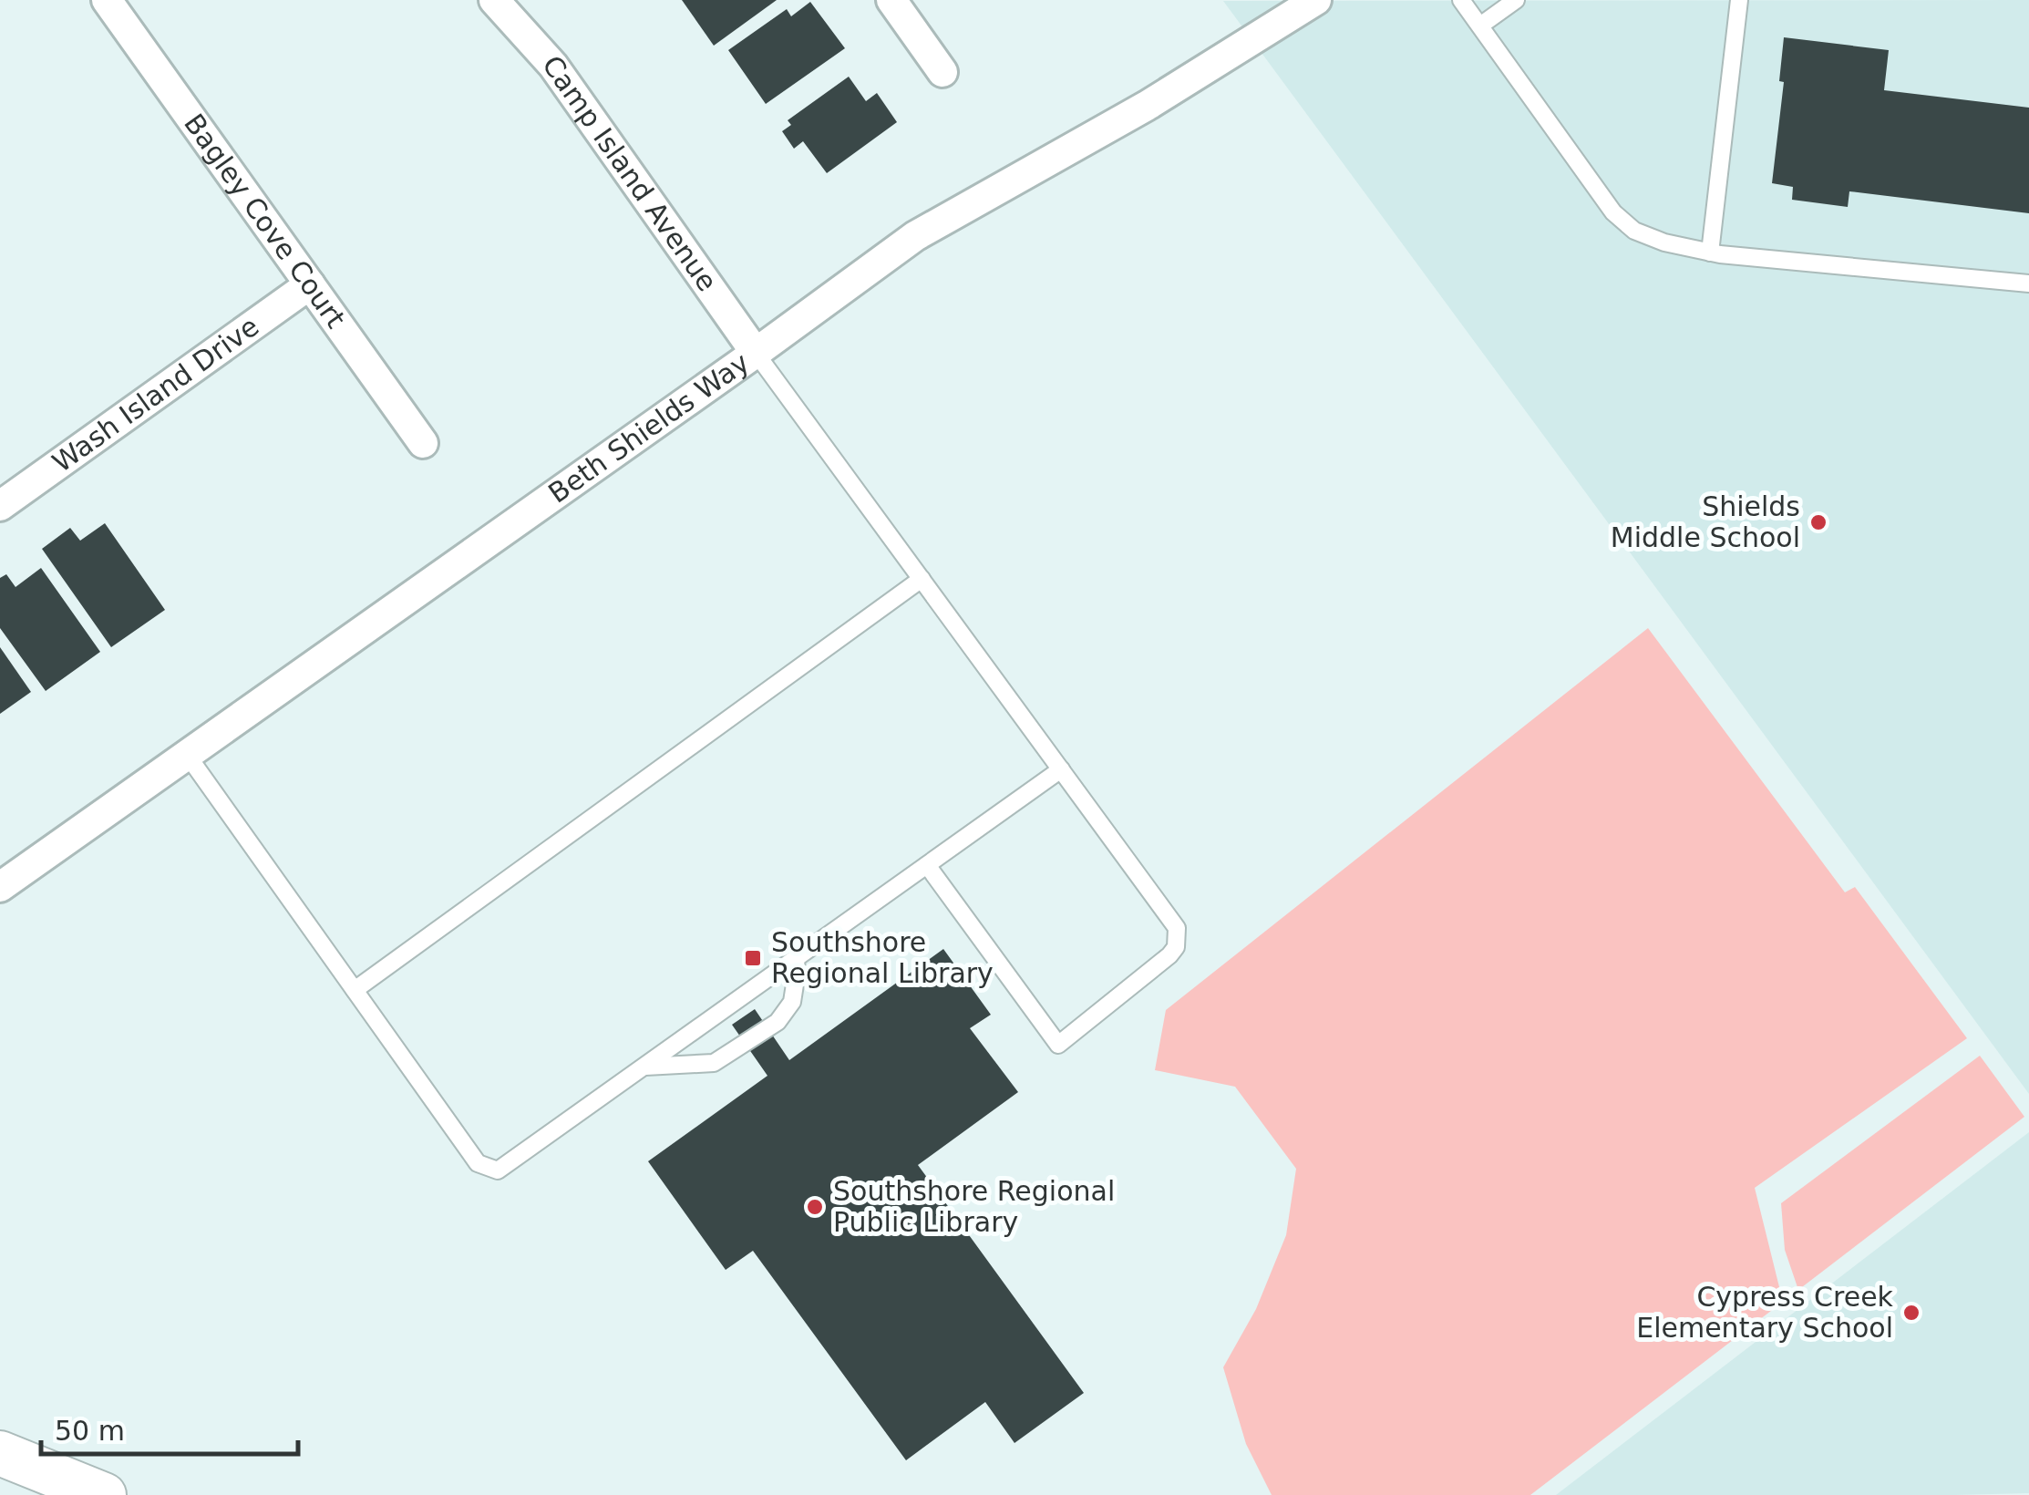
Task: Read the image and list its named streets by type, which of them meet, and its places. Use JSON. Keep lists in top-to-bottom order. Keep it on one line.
{"streets":{"street":["Camp Island Avenue","Bagley Cove Court","Wash Island Drive","Beth Shields Way"]},"crossings":[["Camp Island Avenue","Beth Shields Way"],["Bagley Cove Court","Wash Island Drive"]],"places":{"other":["Shields Middle School","Southshore Regional Public Library","Cypress Creek Elementary School"],"transit":["Southshore Regional Library"]},"scale_bar":"50 m"}
